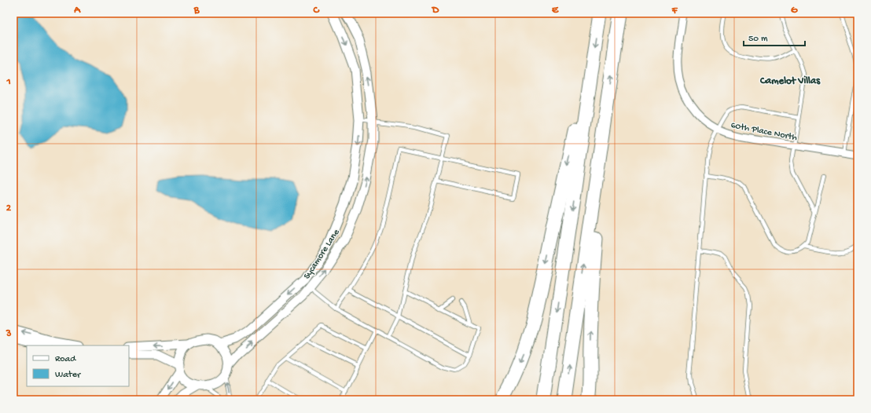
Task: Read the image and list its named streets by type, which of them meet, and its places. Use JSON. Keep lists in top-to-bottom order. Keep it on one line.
{"streets":{"street":["60th Place North","Sycamore Lane"]},"districts":["Camelot Villas"],"legend":["Road","Water"],"scale_bar":"50 m","grid":{"columns":["A","B","C","D","E","F","G"],"rows":["1","2","3"]}}
